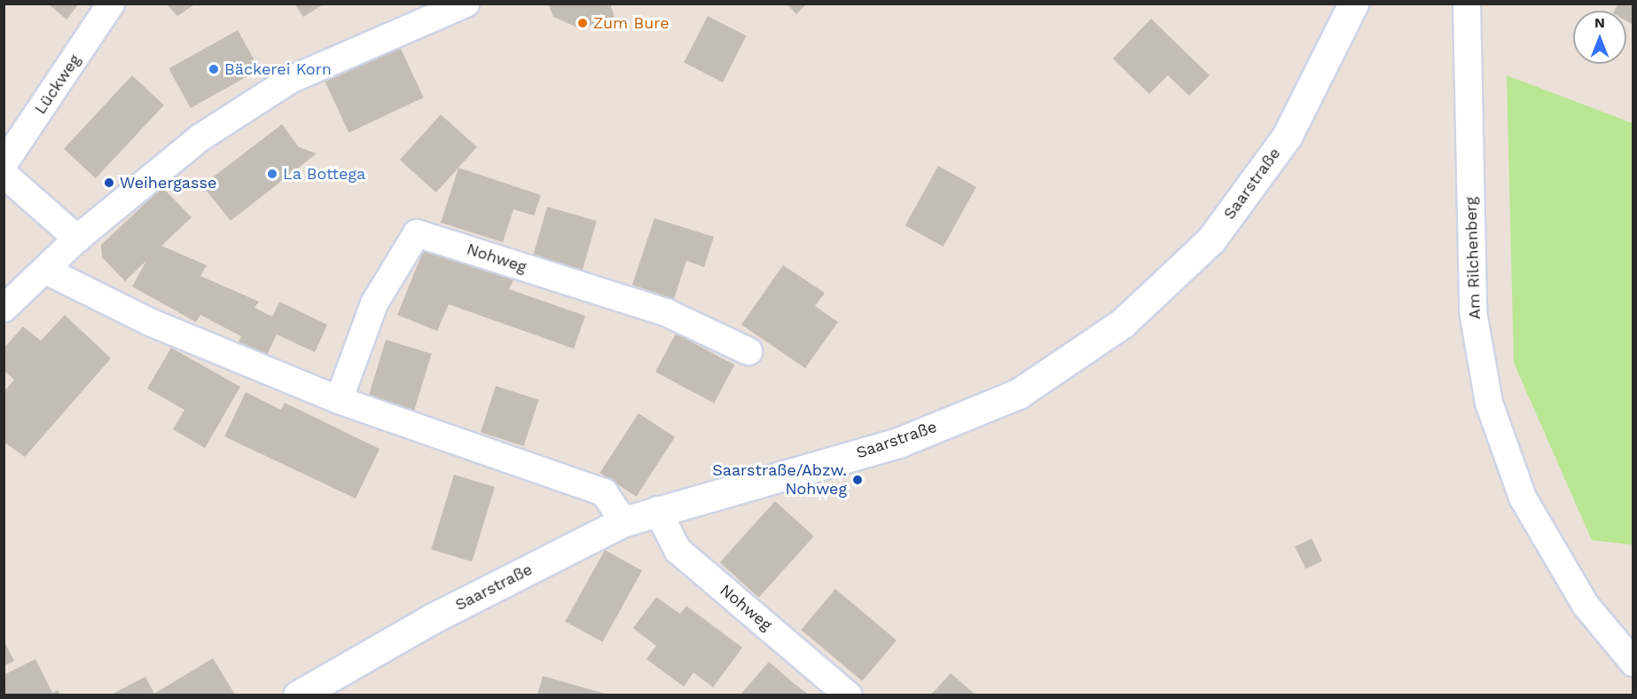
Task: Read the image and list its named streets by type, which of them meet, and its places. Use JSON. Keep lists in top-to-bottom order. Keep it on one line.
{"streets":{"street":["Lückweg","Saarstraße","Nohweg","Am Rilchenberg"]},"crossings":[["Saarstraße","Nohweg"]],"places":["Zum Bure","Bäckerei Korn","La Bottega","Weihergasse","Saarstraße/Abzw. Nohweg"],"north":"top"}
